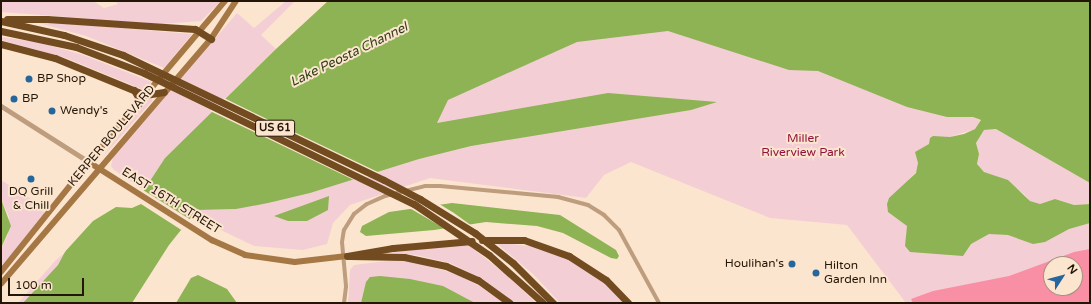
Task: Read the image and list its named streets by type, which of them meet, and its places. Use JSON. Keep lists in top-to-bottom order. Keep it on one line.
{"streets":{"highway":["US 61"],"main road":["KERPER BOULEVARD","EAST 16TH STREET"]},"crossings":[["KERPER BOULEVARD","EAST 16TH STREET"]],"water":["Lake Peosta Channel"],"parks":["Miller Riverview Park"],"places":["BP Shop","BP","Wendy's","DQ Grill & Chill","Houlihan's","Hilton Garden Inn"],"scale_bar":"100 m","north":"top right"}
